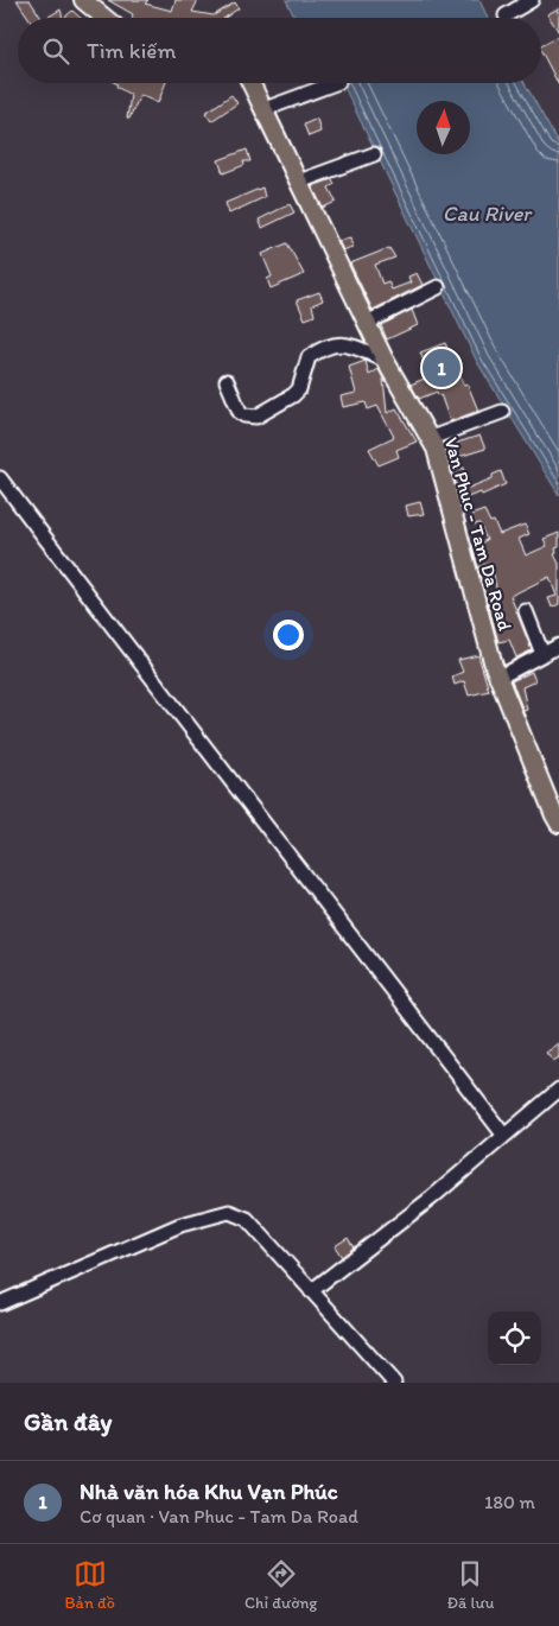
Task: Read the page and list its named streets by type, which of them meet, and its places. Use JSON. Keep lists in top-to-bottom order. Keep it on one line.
{"streets":{"main road":["Van Phuc - Tam Da Road"]},"water":["Cau River"],"north":"top","page":{"search":"Tìm kiếm","pins":"1","heading":"Gần đây","list":[{"mark":"1","name":"Nhà văn hóa Khu Vạn Phúc","note":"Cơ quan · Van Phuc - Tam Da Road","value":"180 m"}],"nav":["Bản đồ","Chỉ đường","Đã lưu"]}}
